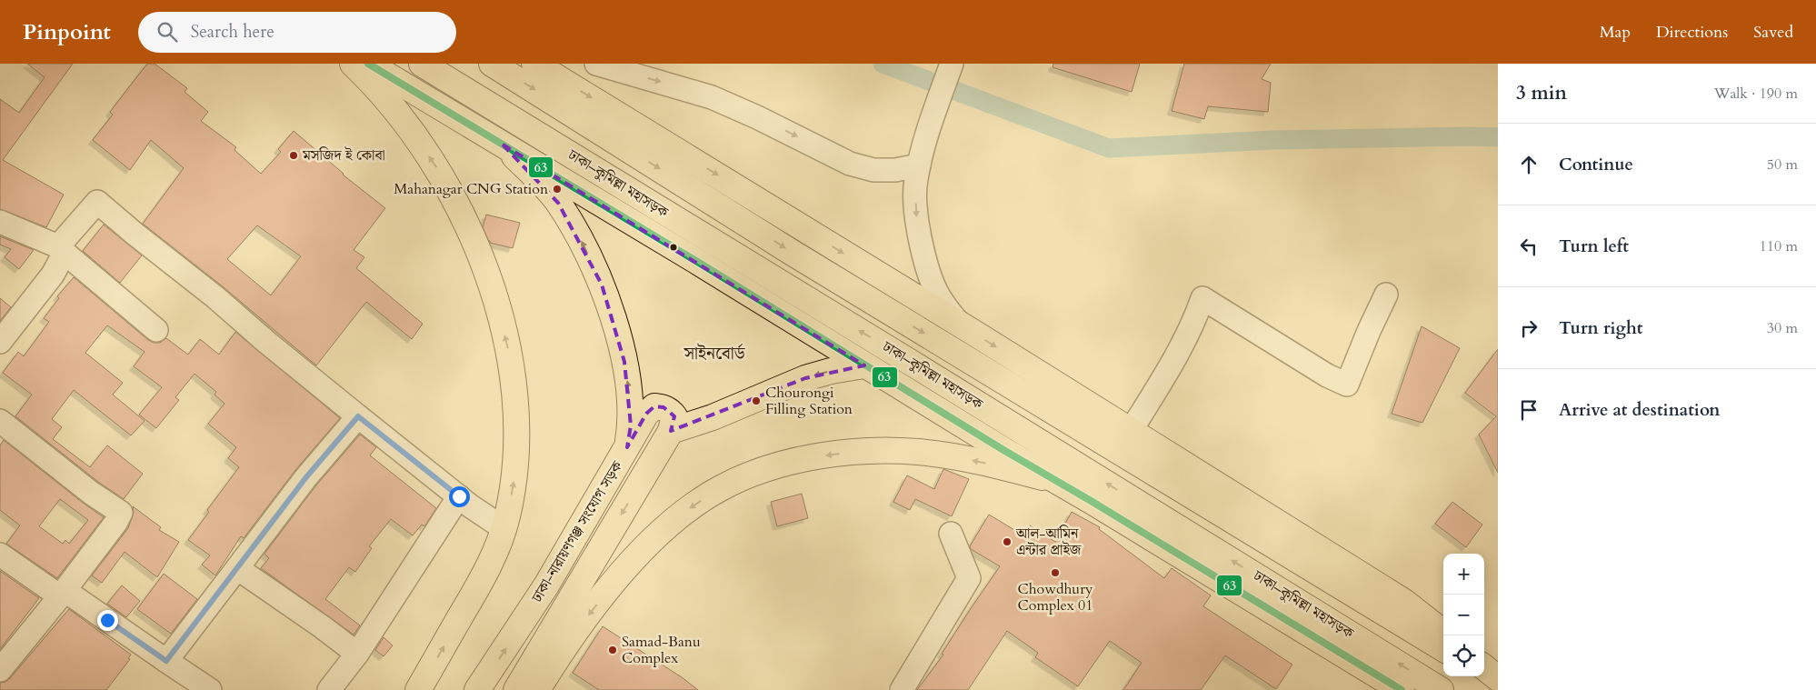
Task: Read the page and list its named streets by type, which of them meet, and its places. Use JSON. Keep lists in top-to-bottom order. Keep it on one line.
{"streets":{"main road":["ঢাকা–কুমিল্লা মহাসড়ক","ঢাকা-নারায়ণগঞ্জ সংযোগ সড়ক"]},"districts":["সাইনবোর্ড"],"places":["মসজিদ ই কোবা","Mahanagar CNG Station","Chourongi Filling Station","আল-আমিন এন্টার প্রাইজ","Chowdhury Complex 01","Samad-Banu Complex"],"lines":["transit line 63"],"page":{"header":"Pinpoint","search":"Search here","nav":["Map","Directions","Saved"],"heading":["3 min","Walk · 190 m"],"list":[["Continue","50 m"],["Turn left","110 m"],["Turn right","30 m"],"Arrive at destination"],"map_buttons":["+","−"]}}
